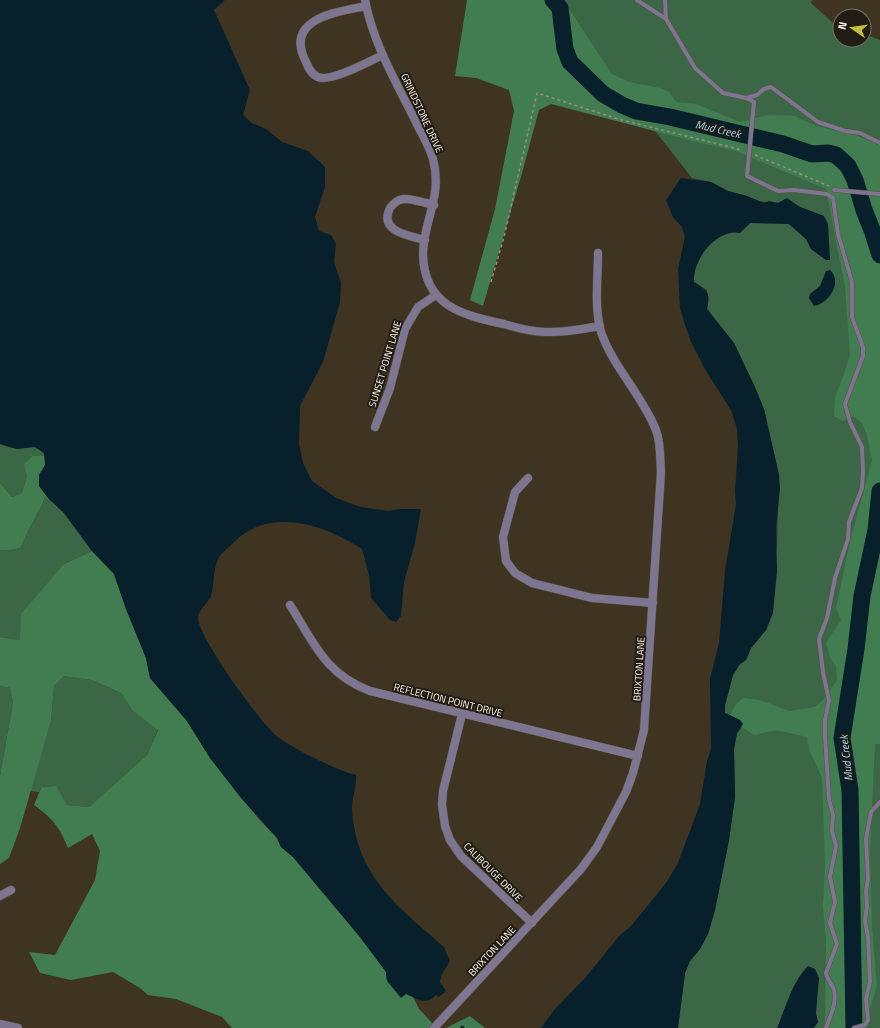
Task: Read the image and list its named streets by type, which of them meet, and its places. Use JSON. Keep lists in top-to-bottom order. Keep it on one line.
{"streets":{"street":["GRINDSTONE DRIVE","SUNSET POINT LANE","BRIXTON LANE","REFLECTION POINT DRIVE","CALIBOUGE DRIVE"]},"crossings":[["GRINDSTONE DRIVE","SUNSET POINT LANE"],["BRIXTON LANE","REFLECTION POINT DRIVE"],["BRIXTON LANE","CALIBOUGE DRIVE"],["REFLECTION POINT DRIVE","CALIBOUGE DRIVE"]],"water":["Mud Creek"],"north":"left"}
